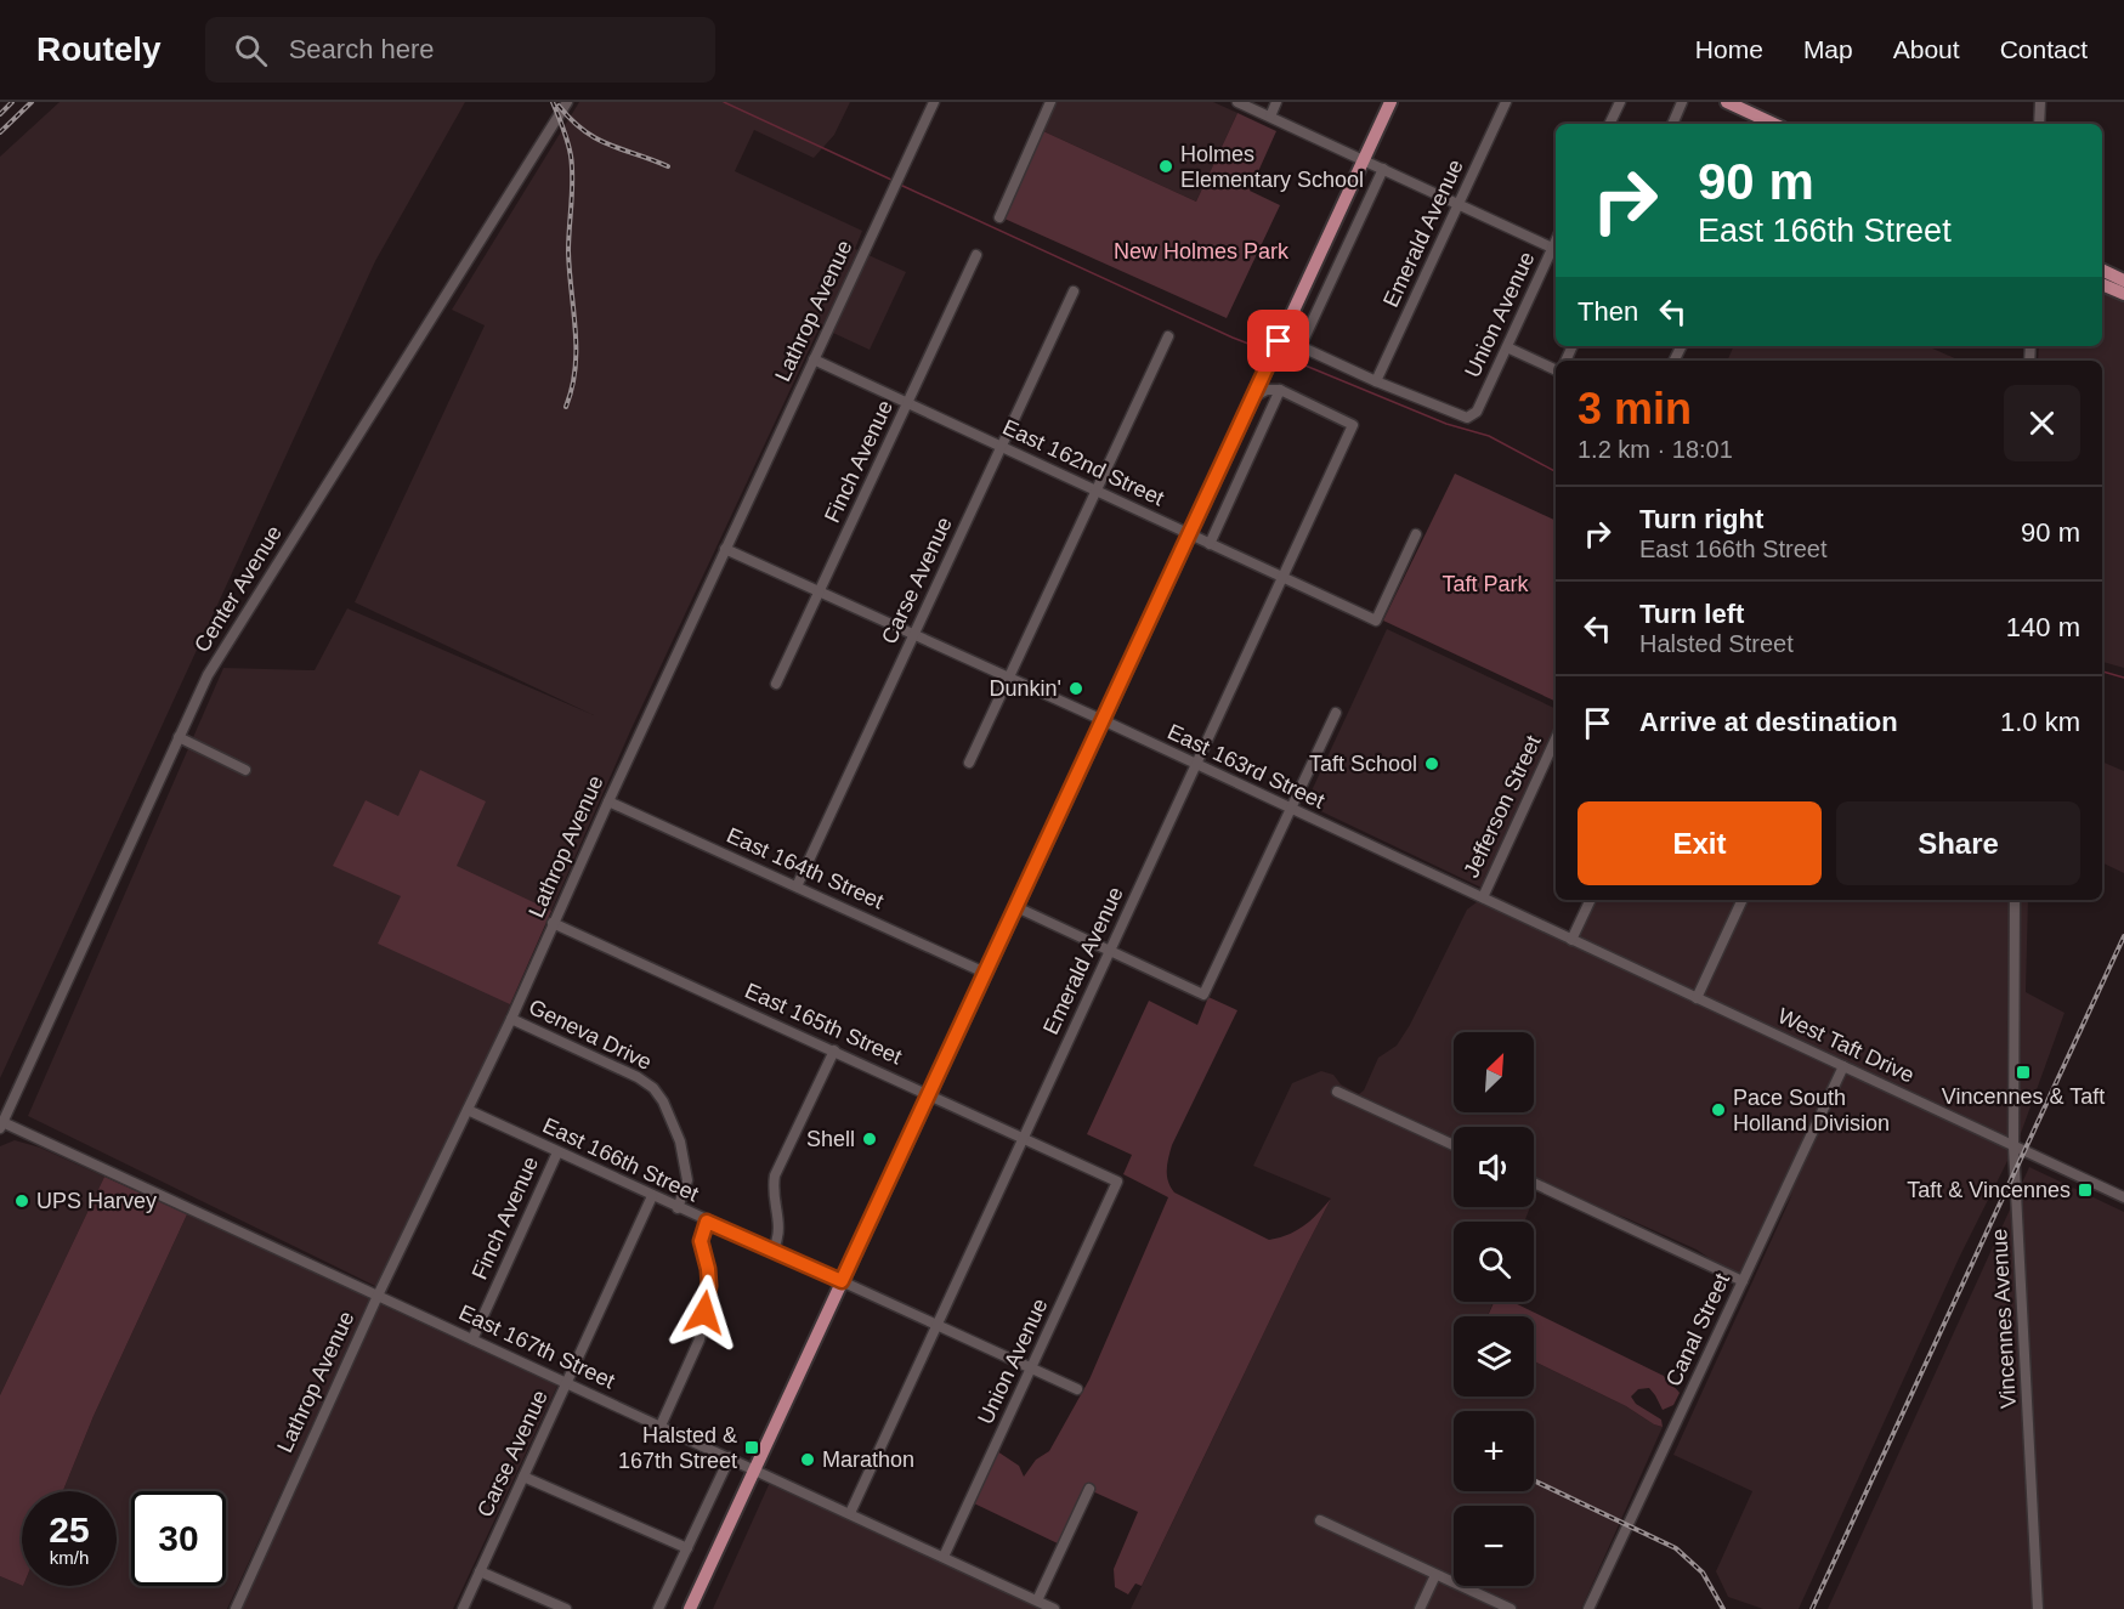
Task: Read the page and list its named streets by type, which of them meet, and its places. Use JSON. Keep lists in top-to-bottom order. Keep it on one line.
{"streets":{"street":["Emerald Avenue","Lathrop Avenue","Union Avenue","Finch Avenue","East 162nd Street","Carse Avenue","Center Avenue","East 163rd Street","Jefferson Street","East 164th Street","East 165th Street","Geneva Drive","West Taft Drive","East 166th Street","Vincennes Avenue","Canal Street","East 167th Street"]},"crossings":[["Emerald Avenue","Union Avenue"],["Emerald Avenue","East 162nd Street"],["Emerald Avenue","East 163rd Street"],["Emerald Avenue","East 165th Street"],["Emerald Avenue","East 166th Street"],["Emerald Avenue","East 167th Street"],["Lathrop Avenue","East 162nd Street"],["Lathrop Avenue","East 163rd Street"],["Lathrop Avenue","East 164th Street"],["Lathrop Avenue","East 165th Street"],["Lathrop Avenue","Geneva Drive"],["Lathrop Avenue","East 166th Street"],["Lathrop Avenue","East 167th Street"],["Union Avenue","East 165th Street"],["Union Avenue","East 166th Street"],["Union Avenue","East 167th Street"],["Finch Avenue","East 162nd Street"],["Finch Avenue","East 163rd Street"],["Finch Avenue","East 166th Street"],["Finch Avenue","East 167th Street"],["East 162nd Street","Carse Avenue"],["Carse Avenue","East 163rd Street"],["Carse Avenue","East 164th Street"],["Carse Avenue","East 166th Street"],["Carse Avenue","East 167th Street"],["Center Avenue","East 167th Street"],["East 163rd Street","Jefferson Street"],["East 163rd Street","West Taft Drive"],["Geneva Drive","East 166th Street"],["West Taft Drive","Vincennes Avenue"],["West Taft Drive","Canal Street"]],"parks":["New Holmes Park","Taft Park"],"places":{"other":["Holmes Elementary School","Dunkin'","Taft School","Pace South Holland Division","Shell","UPS Harvey","Marathon"],"transit":["Vincennes & Taft","Taft & Vincennes","Halsted & 167th Street"]},"north":"top right","page":{"header":"Routely","search":"Search here","nav":["Home","Map","About","Contact"],"turn":["90 m","East 166th Street"],"then":"Then","heading":["3 min","1.2 km · 18:01"],"list":[{"name":"Turn right","note":"East 166th Street","value":"90 m"},{"name":"Turn left","note":"Halsted Street","value":"140 m"},{"name":"Arrive at destination","value":"1.0 km"}],"buttons":["Exit","Share"],"map_buttons":["+","−"],"speed":"25 km/h","limit":"30"}}
